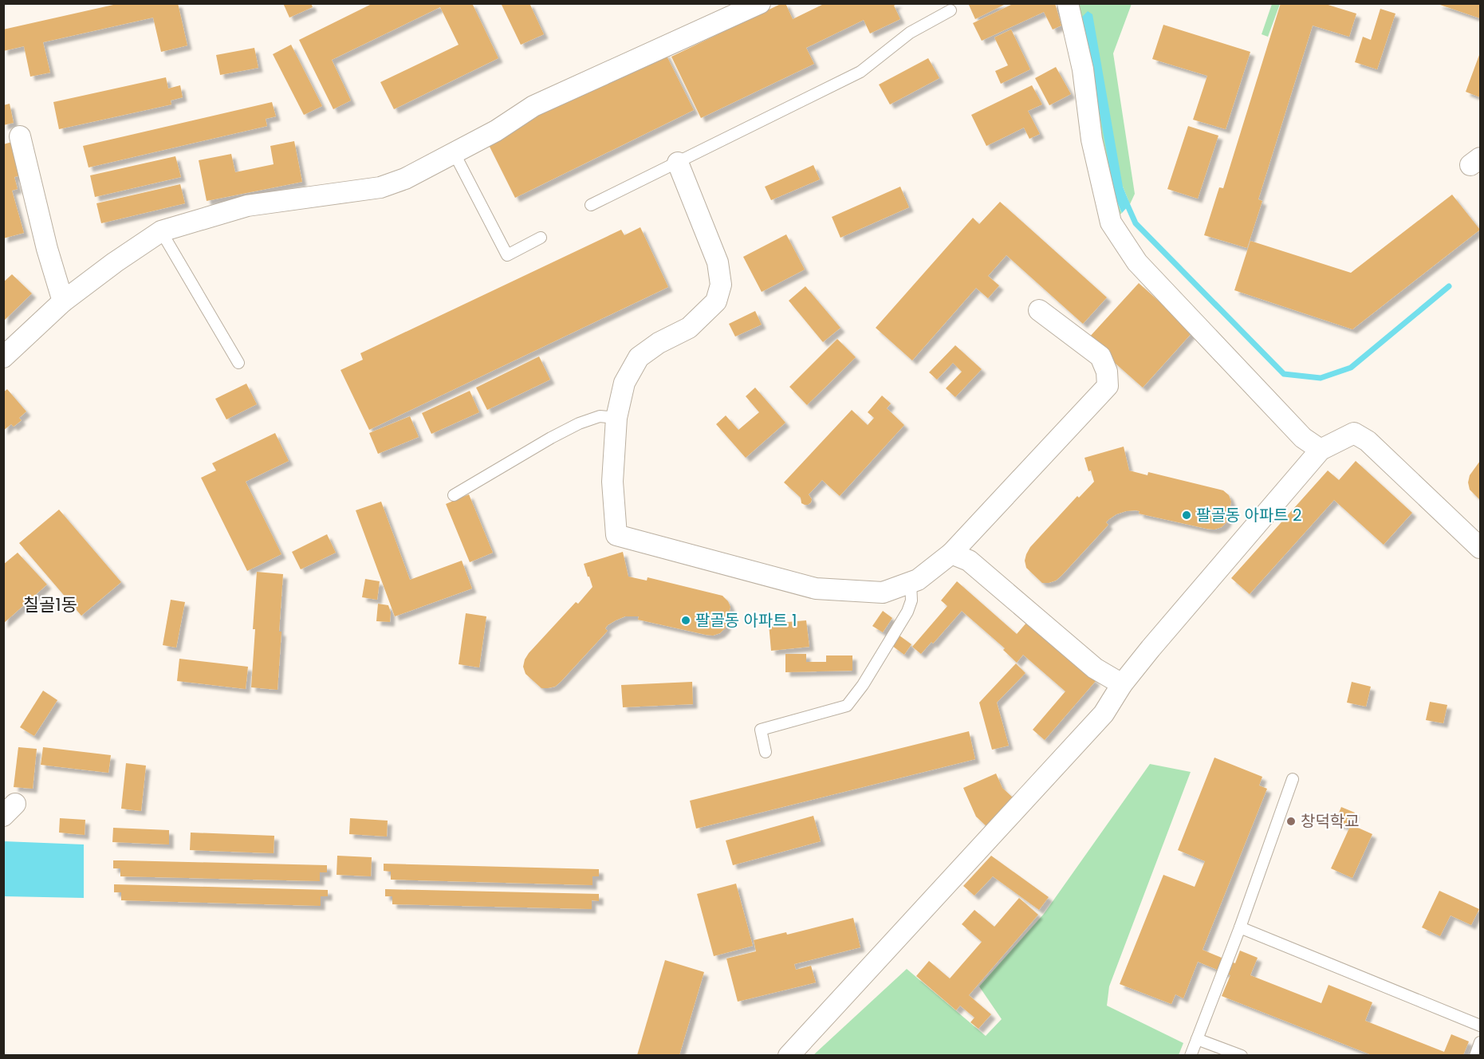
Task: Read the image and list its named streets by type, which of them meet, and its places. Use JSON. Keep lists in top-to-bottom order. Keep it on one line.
{"districts":["칠골1동"],"places":["팔골동 아파트 2","팔골동 아파트 1","창덕학교"]}
